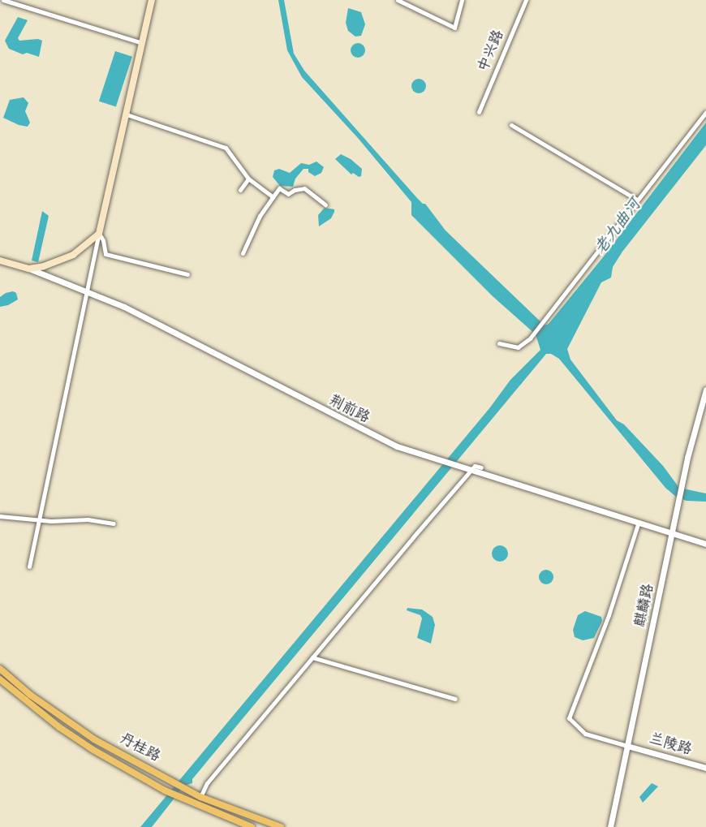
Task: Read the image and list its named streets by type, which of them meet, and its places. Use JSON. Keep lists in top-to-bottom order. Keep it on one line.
{"streets":{"main road":["丹桂路"],"street":["中兴路","荆前路","麒麟路","兰陵路"]},"crossings":[["荆前路","麒麟路"],["麒麟路","兰陵路"]],"water":["老九曲河"]}
